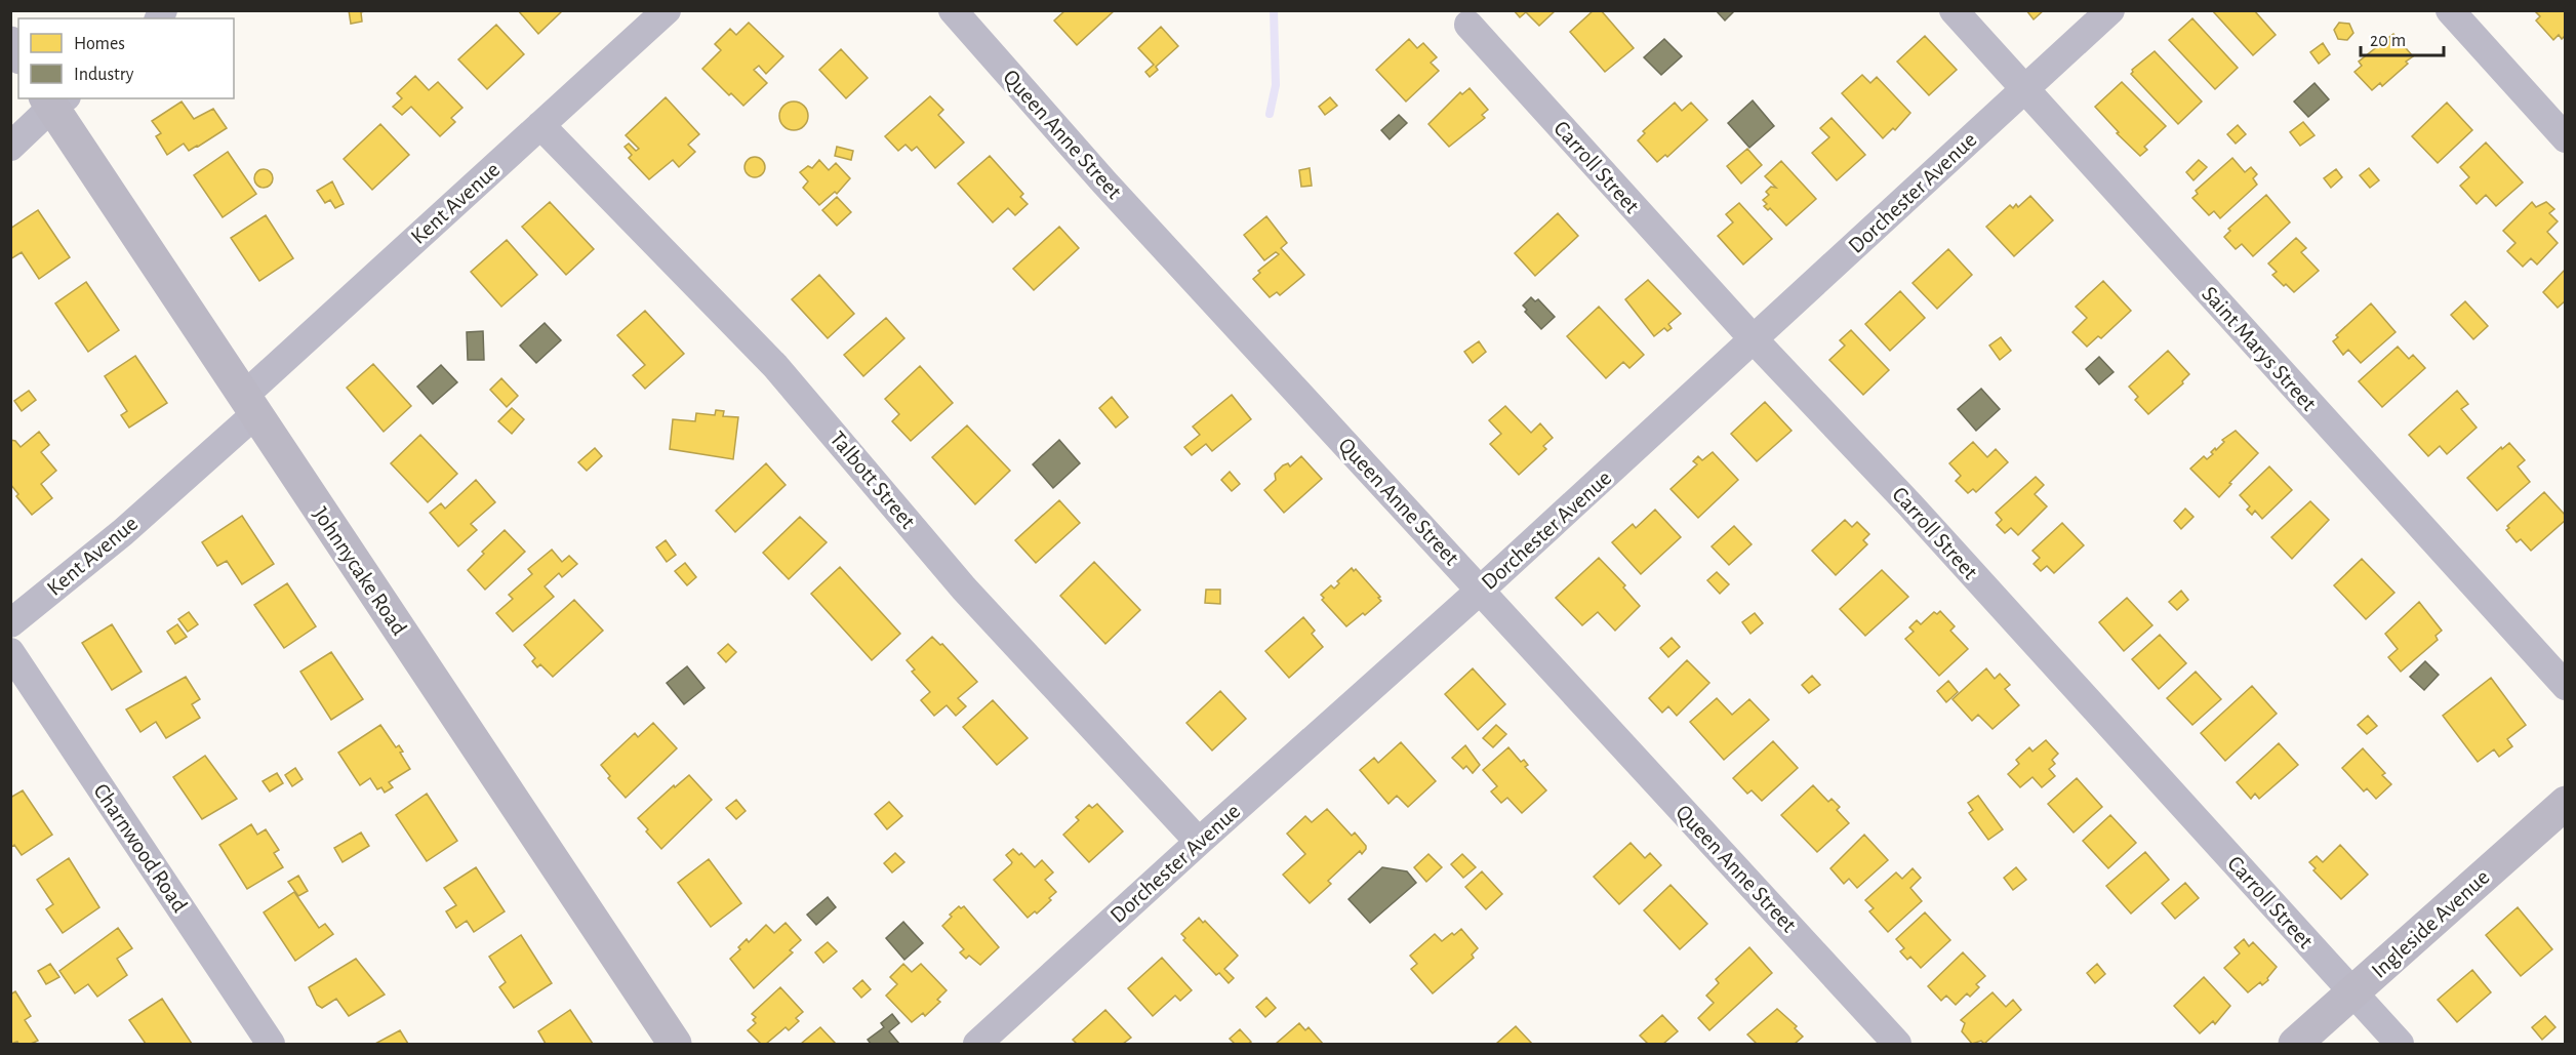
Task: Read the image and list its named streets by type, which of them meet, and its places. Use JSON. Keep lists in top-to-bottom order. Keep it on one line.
{"streets":{"main road":["Johnnycake Road","Ingleside Avenue"],"street":["Queen Anne Street","Carroll Street","Dorchester Avenue","Kent Avenue","Saint Marys Street","Talbott Street","Charnwood Road"]},"crossings":[["Queen Anne Street","Dorchester Avenue"],["Carroll Street","Dorchester Avenue"],["Carroll Street","Ingleside Avenue"],["Dorchester Avenue","Saint Marys Street"],["Dorchester Avenue","Talbott Street"],["Kent Avenue","Talbott Street"],["Kent Avenue","Johnnycake Road"]],"legend":["Homes","Industry"],"scale_bar":"20 m"}
